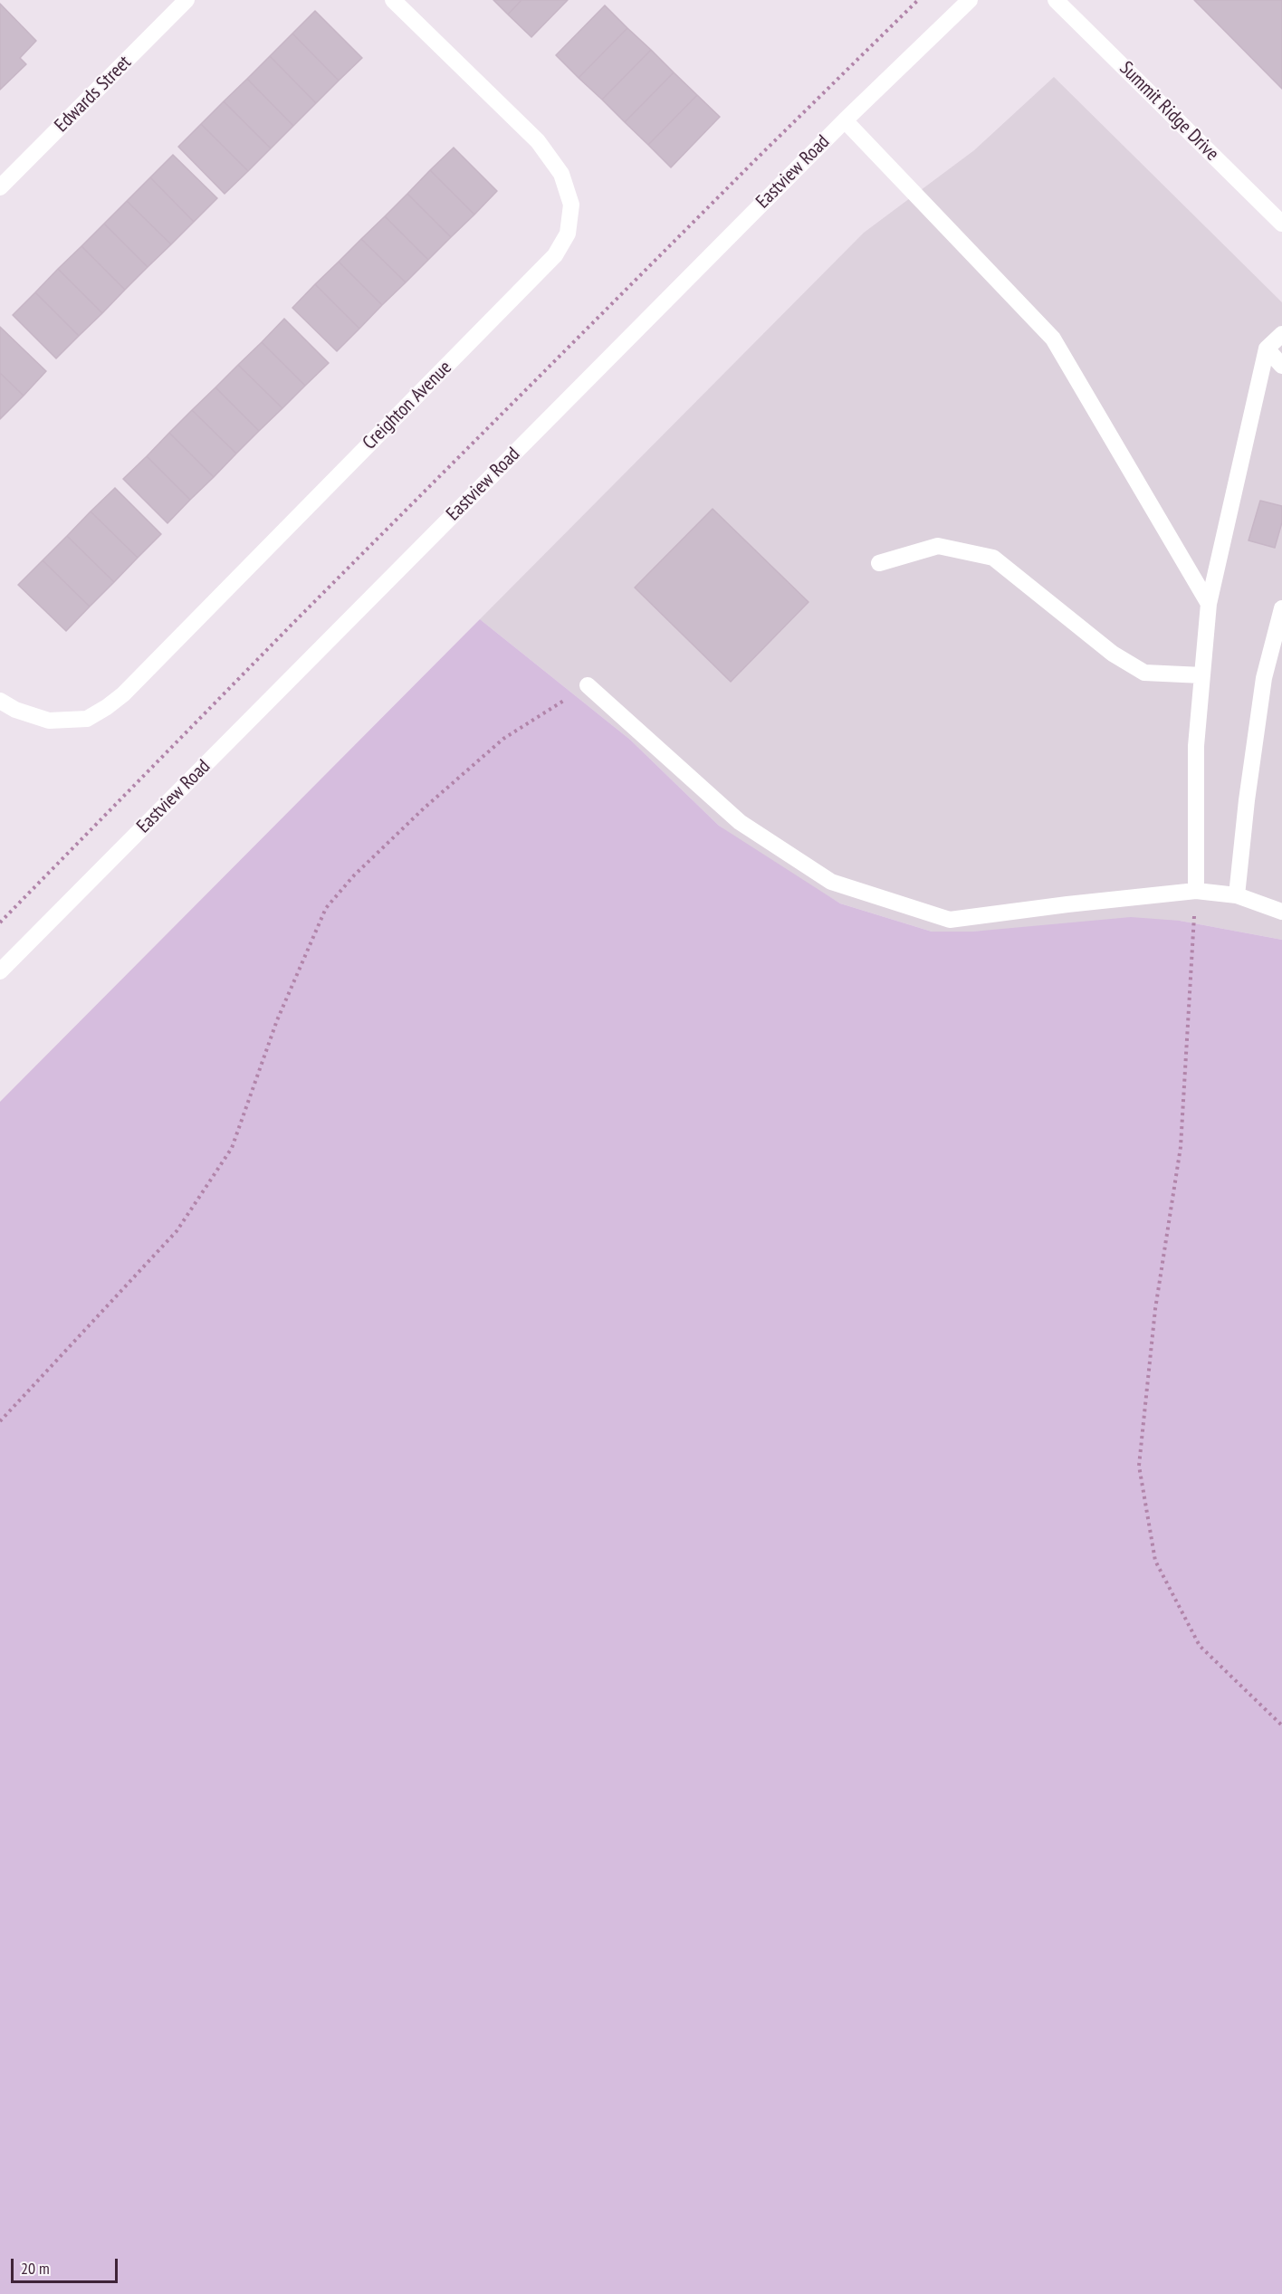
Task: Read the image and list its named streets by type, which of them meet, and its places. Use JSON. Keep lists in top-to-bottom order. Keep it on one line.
{"streets":{"street":["Edwards Street","Summit Ridge Drive","Eastview Road","Creighton Avenue"]},"scale_bar":"20 m"}
